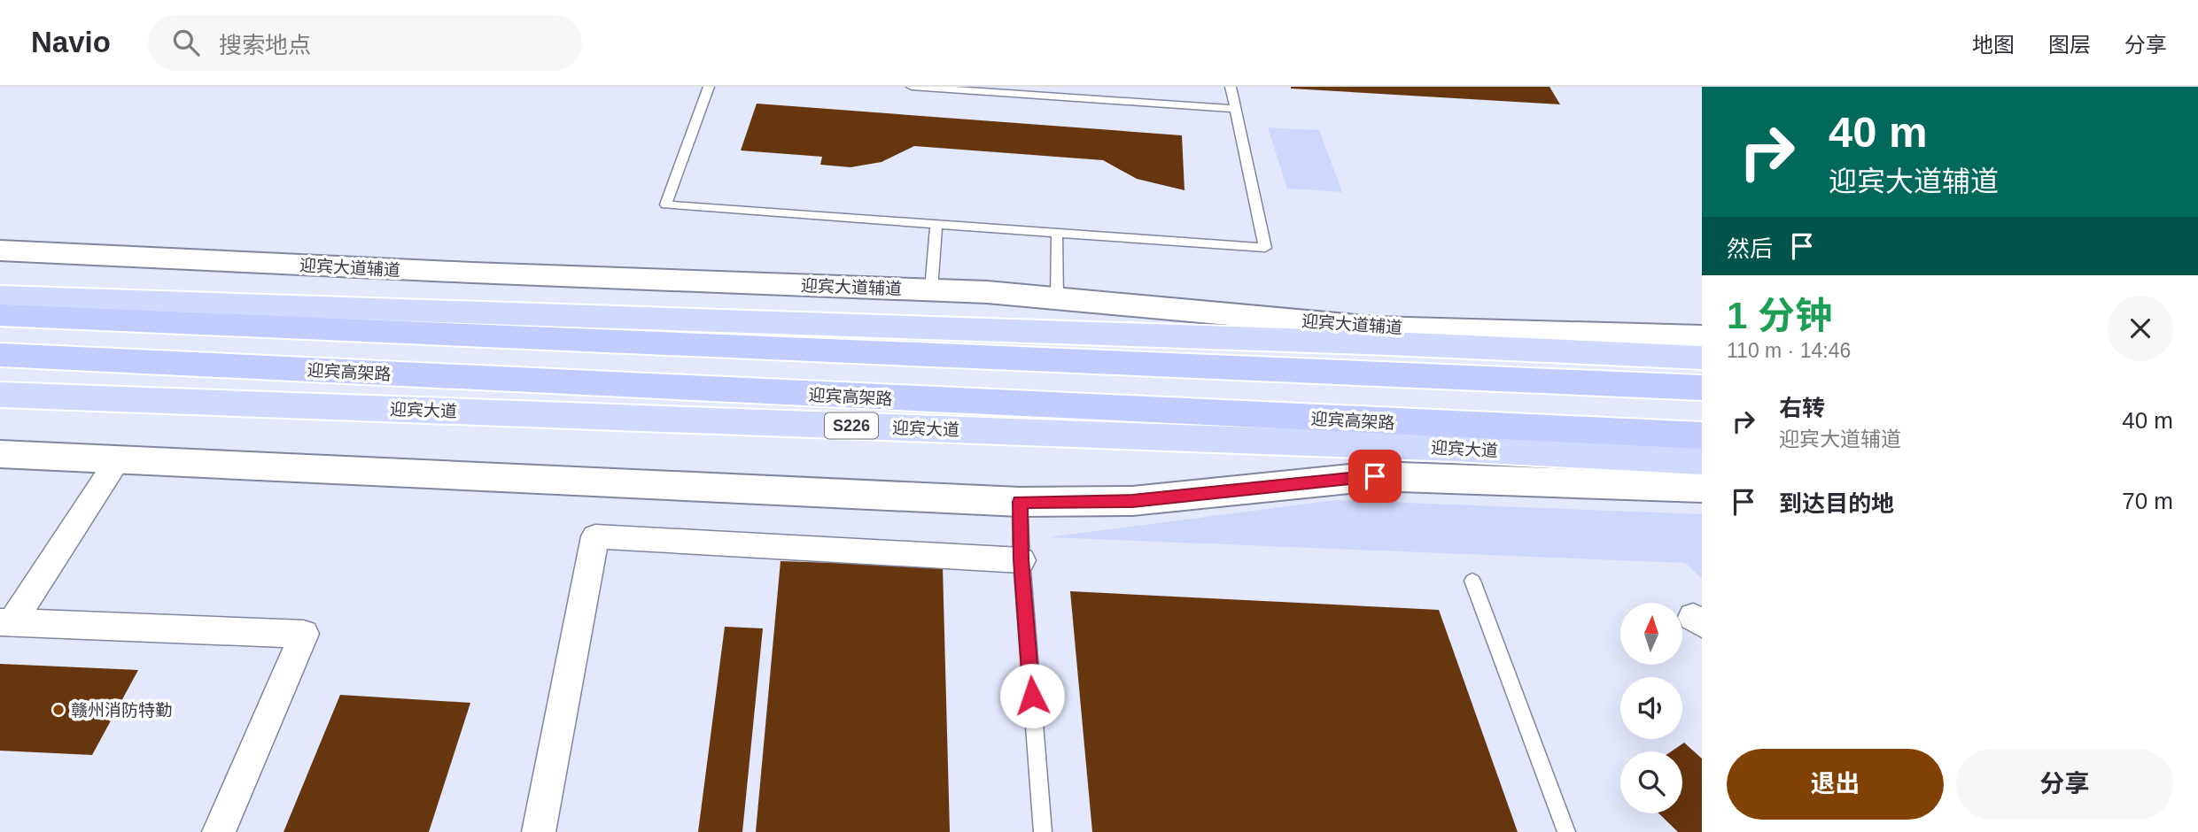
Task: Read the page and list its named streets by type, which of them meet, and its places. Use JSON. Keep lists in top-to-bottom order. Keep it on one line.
{"streets":{"highway":["迎宾高架路"],"main road":["迎宾大道","S226"],"street":["迎宾大道辅道"]},"places":["赣州消防特勤"],"north":"top","page":{"header":"Navio","search":"搜索地点","nav":["地图","图层","分享"],"turn":["40 m","迎宾大道辅道"],"then":"然后","heading":["1 分钟","110 m · 14:46"],"list":[{"name":"右转","note":"迎宾大道辅道","value":"40 m"},{"name":"到达目的地","value":"70 m"}],"buttons":["退出","分享"]}}
